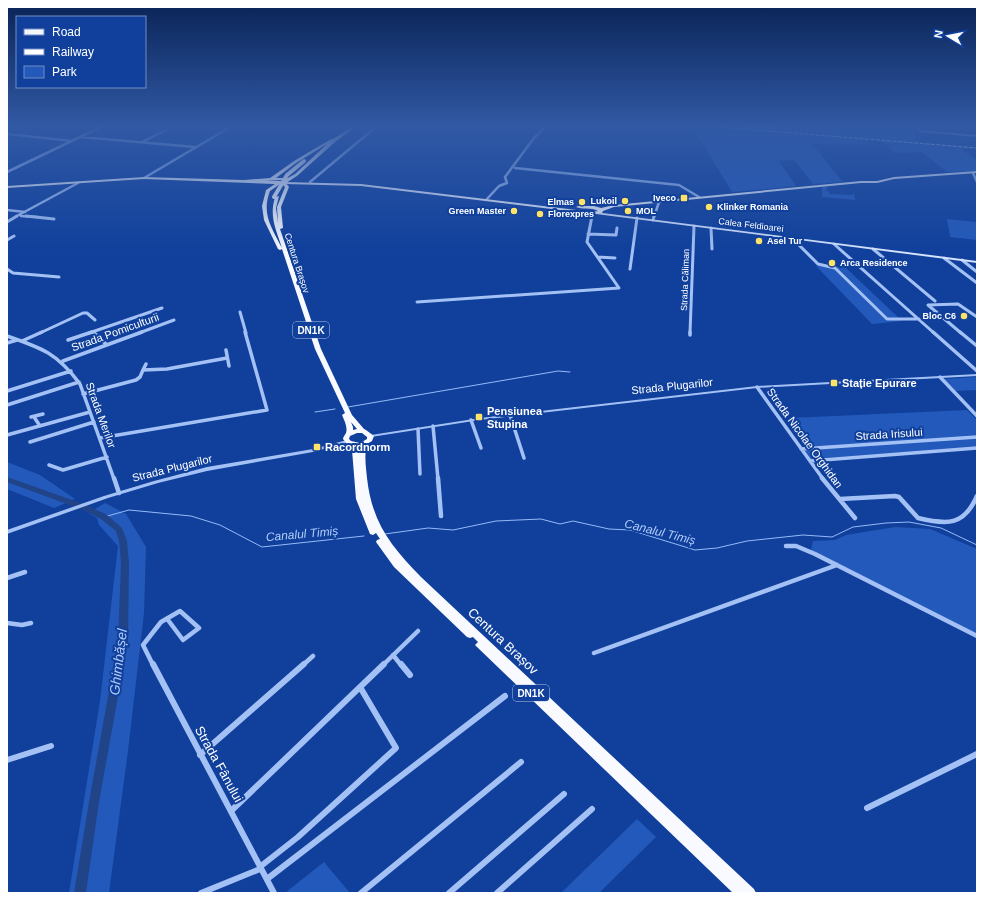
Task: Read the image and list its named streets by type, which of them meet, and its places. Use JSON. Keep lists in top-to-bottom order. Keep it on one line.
{"streets":{"highway":["Centura Brașov","DN1K"],"main road":["Calea Feldioarei"],"street":["Strada Căliman","Strada Pomiculturii","Strada Plugarilor","Strada Merilor","Strada Irisului","Strada Nicolae Orghidan","Strada Fânului"]},"crossings":[["Calea Feldioarei","Strada Căliman"],["Centura Brașov","Strada Plugarilor"],["Strada Pomiculturii","Strada Merilor"],["Strada Plugarilor","Strada Merilor"],["Strada Plugarilor","Strada Nicolae Orghidan"],["Strada Irisului","Strada Nicolae Orghidan"]],"water":["Canalul Timiș","Ghimbășel"],"places":{"transit":["Iveco","Stație Epurare","Pensiunea Stupina","Racordnorm"],"other":["Lukoil","Elmas","Klinker Romania","Green Master","MOL","Florexpres","Asel Tur","Arca Residence","Bloc C6"]},"legend":["Road","Railway","Park"],"north":"left"}
